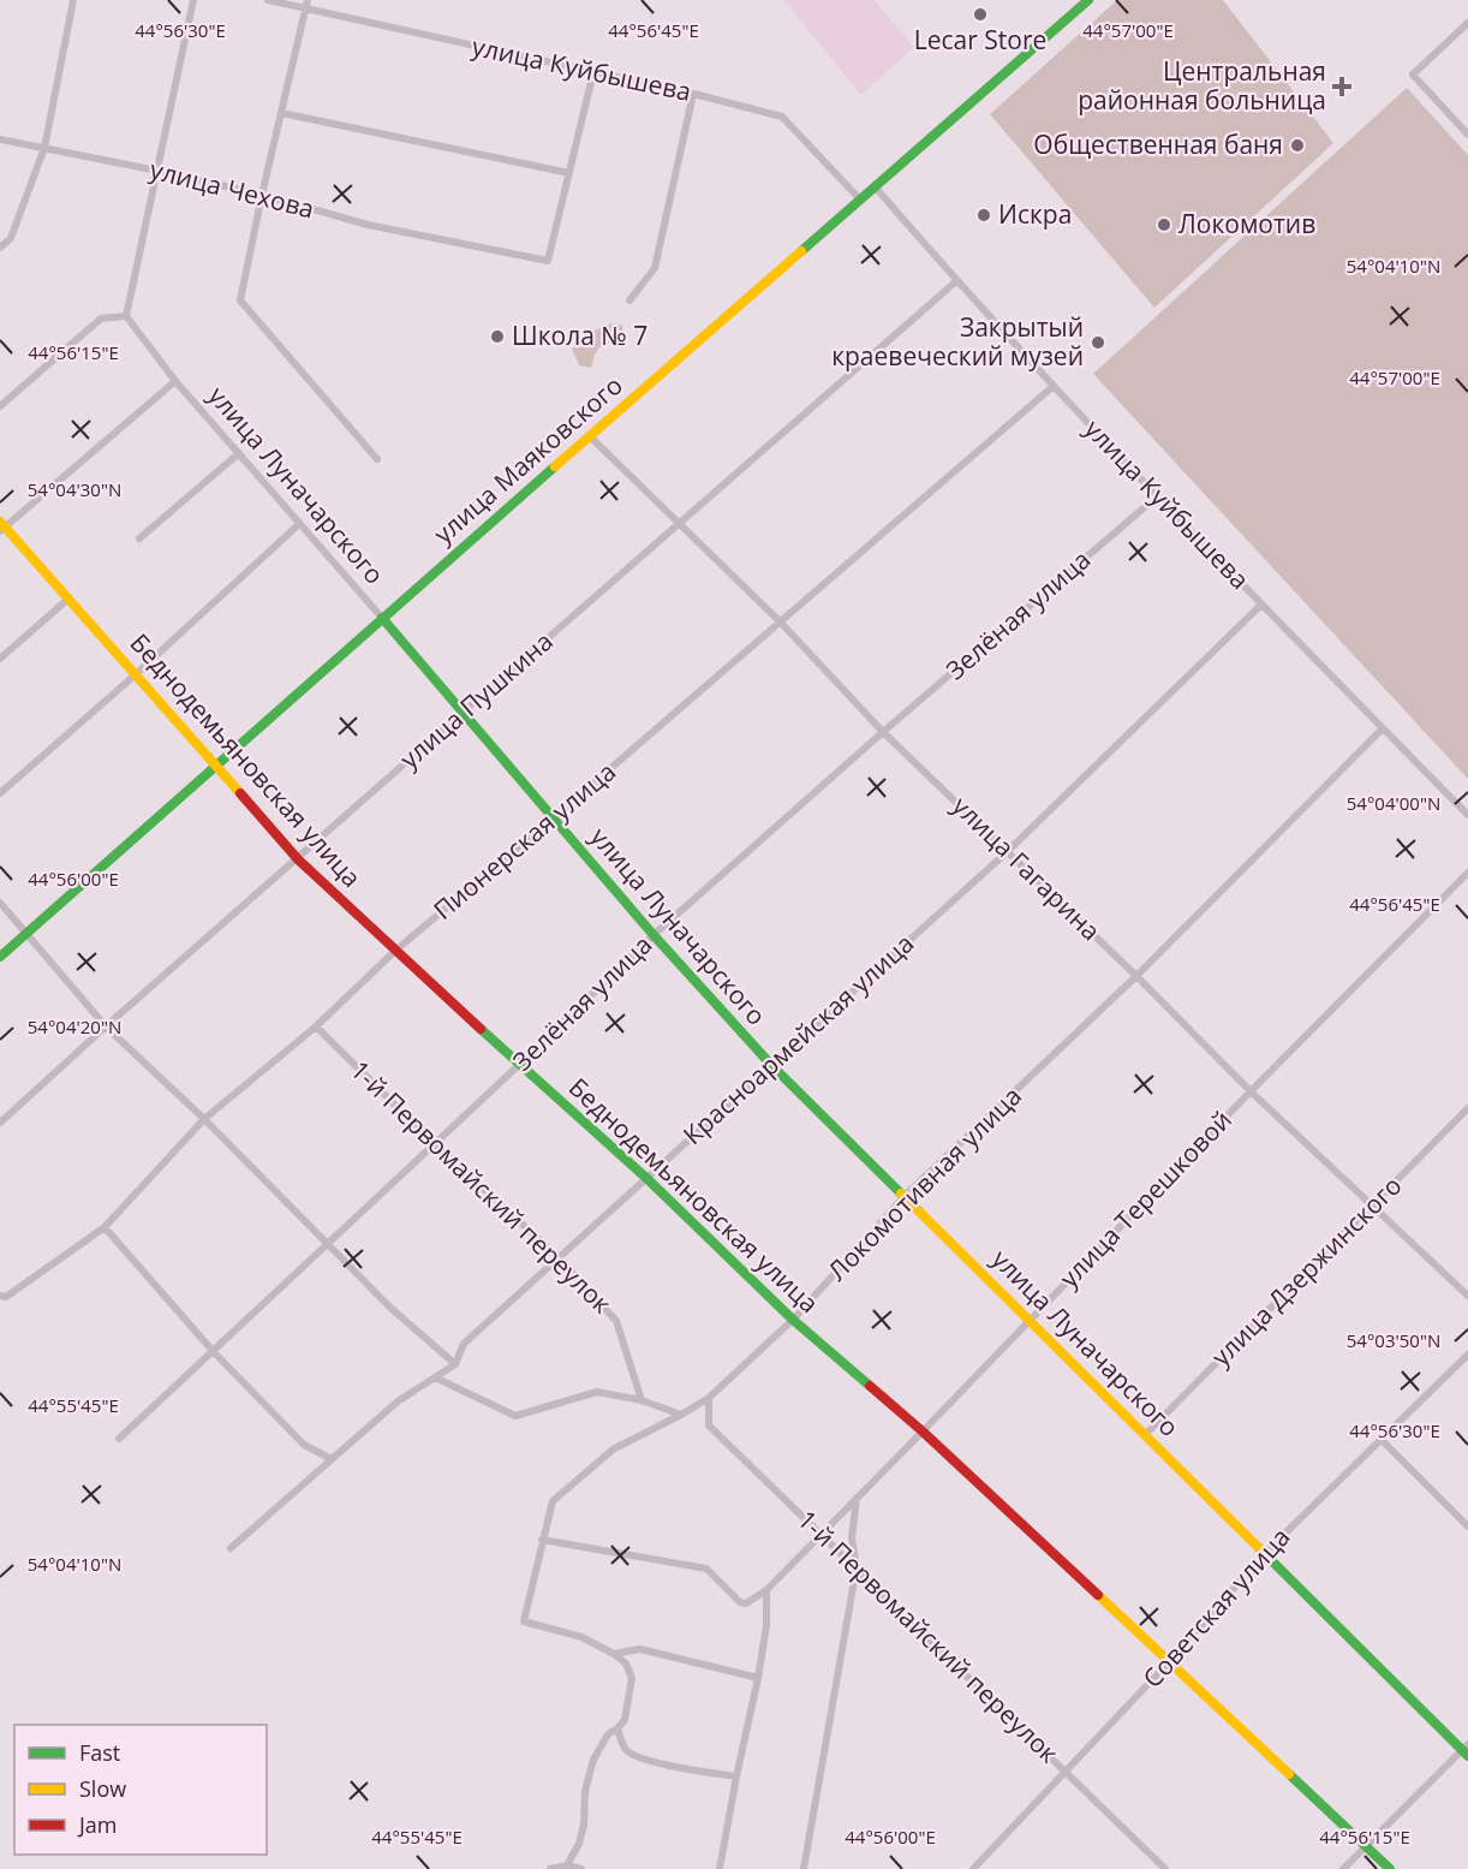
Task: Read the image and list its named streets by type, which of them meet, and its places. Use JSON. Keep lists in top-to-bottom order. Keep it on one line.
{"streets":{"main road":["улица Маяковского","улица Луначарского","Беднодемьяновская улица"],"street":["улица Куйбышева","улица Чехова","Зелёная улица","улица Пушкина","Пионерская улица","улица Гагарина","Красноармейская улица","Локомотивная улица","1-й Первомайский переулок","улица Терешковой","улица Дзержинского","Советская улица"]},"crossings":[["улица Куйбышева","улица Маяковского"],["улица Куйбышева","Зелёная улица"],["улица Куйбышева","улица Пушкина"],["улица Куйбышева","Пионерская улица"],["улица Куйбышева","Красноармейская улица"],["улица Куйбышева","Локомотивная улица"],["улица Маяковского","улица Луначарского"],["улица Маяковского","Беднодемьяновская улица"],["улица Маяковского","улица Гагарина"],["улица Луначарского","Зелёная улица"],["улица Луначарского","улица Пушкина"],["улица Луначарского","Пионерская улица"],["улица Луначарского","Красноармейская улица"],["улица Луначарского","Локомотивная улица"],["улица Луначарского","улица Терешковой"],["улица Луначарского","улица Дзержинского"],["улица Луначарского","Советская улица"],["Зелёная улица","Беднодемьяновская улица"],["Зелёная улица","улица Гагарина"],["Зелёная улица","1-й Первомайский переулок"],["улица Пушкина","Беднодемьяновская улица"],["улица Пушкина","улица Гагарина"],["Беднодемьяновская улица","Пионерская улица"],["Беднодемьяновская улица","Красноармейская улица"],["Беднодемьяновская улица","Локомотивная улица"],["Беднодемьяновская улица","улица Терешковой"],["Беднодемьяновская улица","Советская улица"],["Пионерская улица","улица Гагарина"],["Пионерская улица","1-й Первомайский переулок"],["улица Гагарина","Красноармейская улица"],["улица Гагарина","Локомотивная улица"],["улица Гагарина","улица Терешковой"],["улица Гагарина","улица Дзержинского"],["Красноармейская улица","1-й Первомайский переулок"],["Локомотивная улица","1-й Первомайский переулок"],["1-й Первомайский переулок","улица Терешковой"],["1-й Первомайский переулок","Советская улица"]],"places":{"other":["Lecar Store","Общественная баня","Искра","Локомотив","Школа № 7","Закрытый краевеческий музей"],"health":["Центральная районная больница"]},"legend":["Fast","Slow","Jam"],"coordinates":["44°56'30\"E","44°57'00\"E","44°56'45\"E","54°04'10\"N","44°56'15\"E","54°04'30\"N","54°04'00\"N","44°56'00\"E","54°04'20\"N","54°03'50\"N","44°55'45\"E"]}
